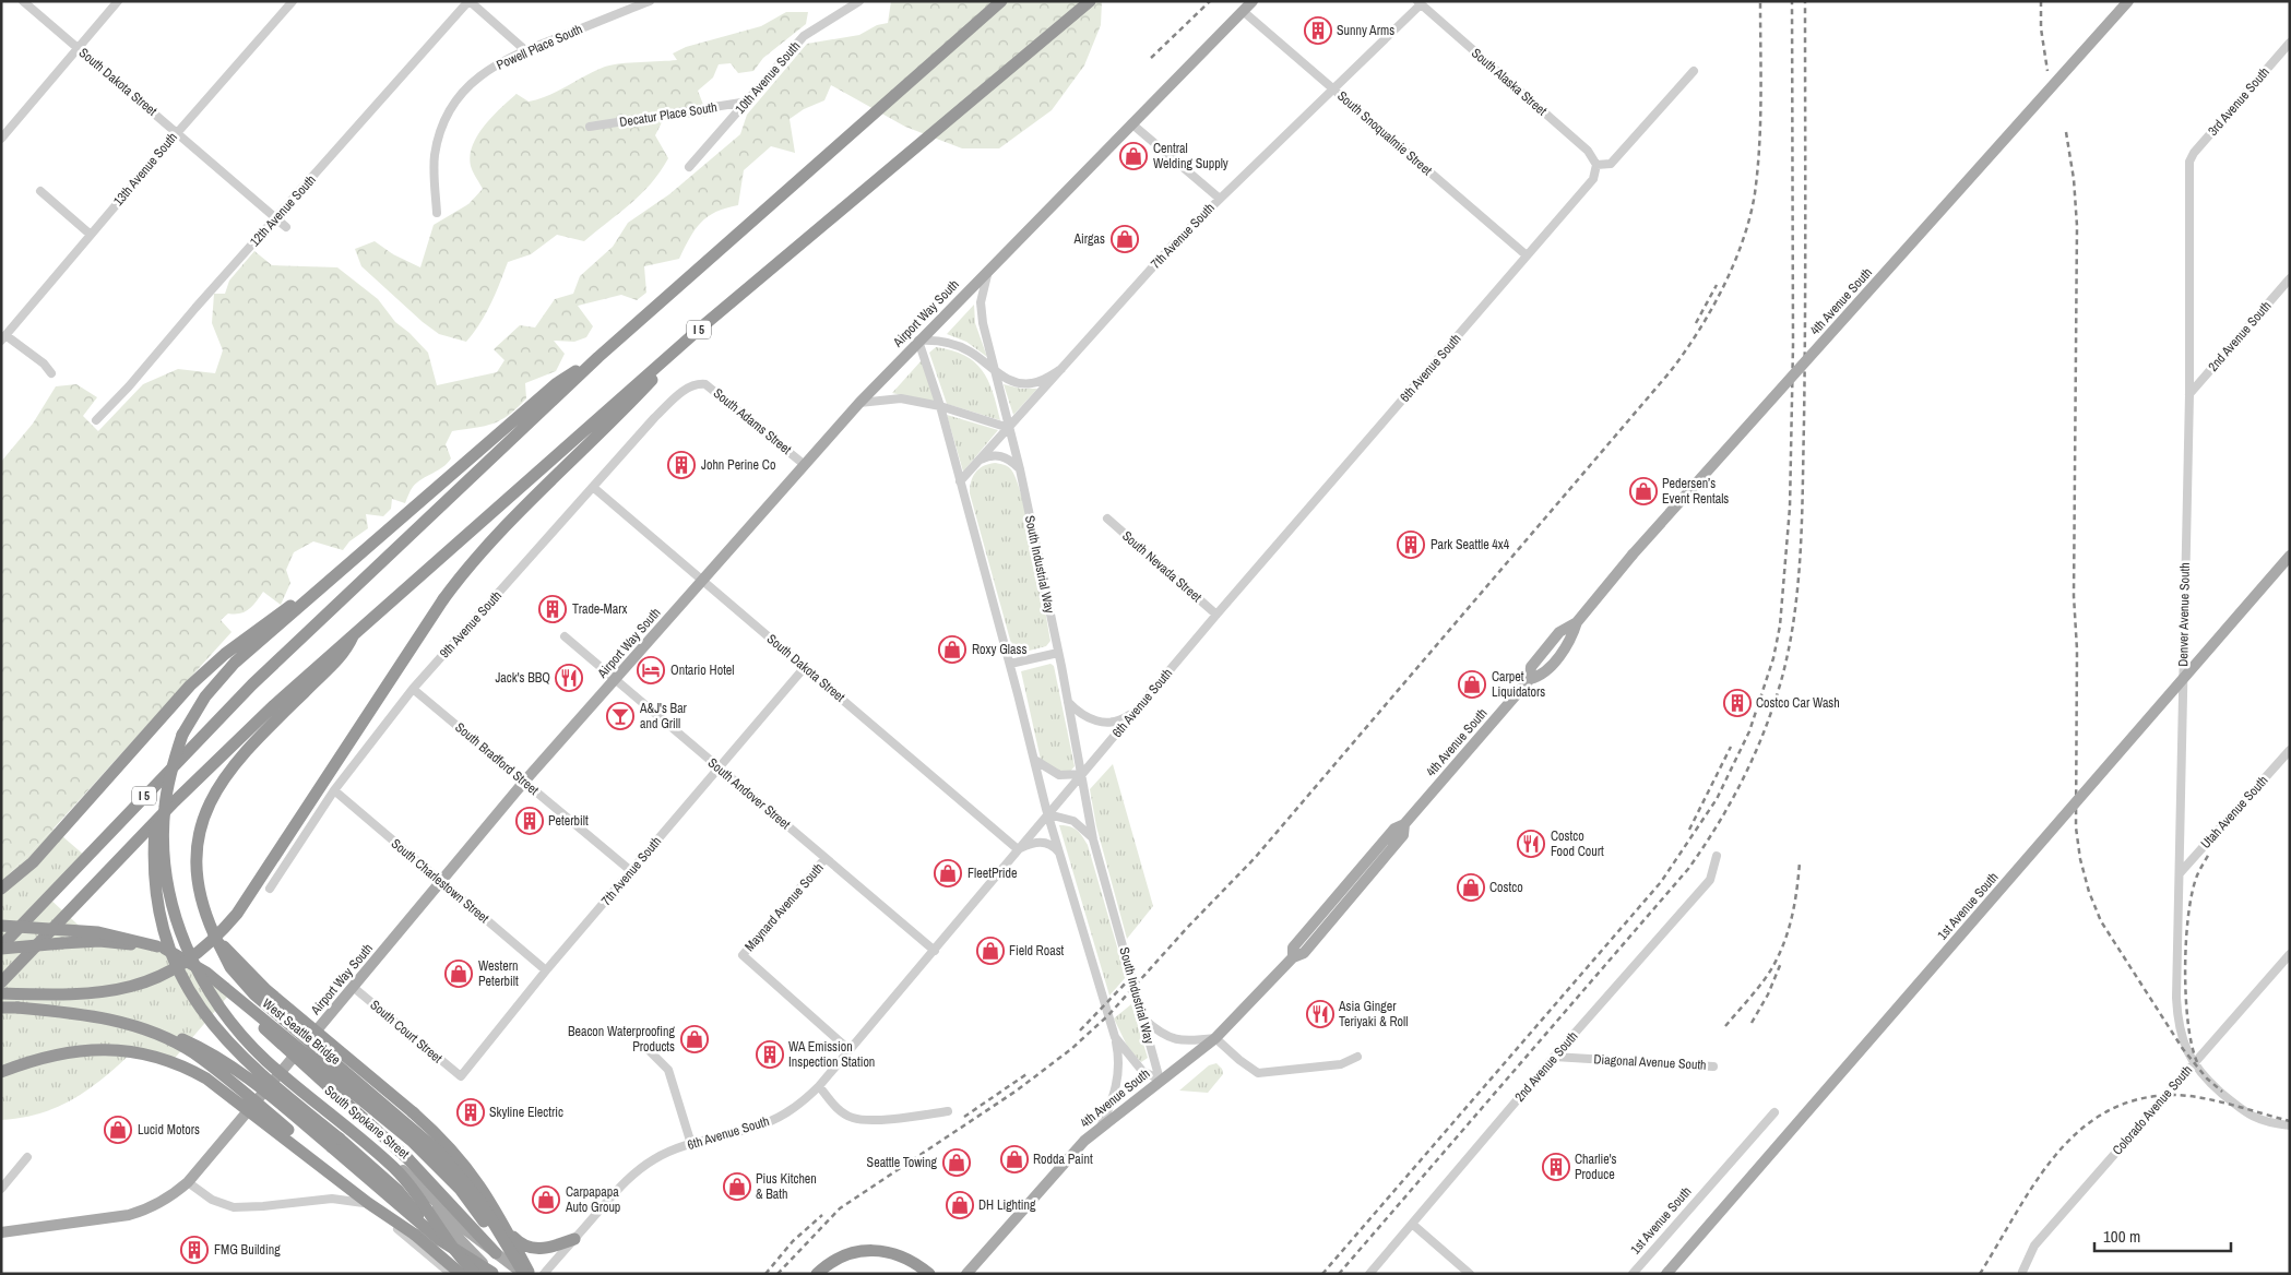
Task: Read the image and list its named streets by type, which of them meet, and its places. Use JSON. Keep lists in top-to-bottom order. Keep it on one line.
{"streets":{"highway":["I 5","West Seattle Bridge"],"main road":["4th Avenue South","Airport Way South","1st Avenue South","South Spokane Street"],"street":["Powell Place South","10th Avenue South","South Dakota Street","South Alaska Street","3rd Avenue South","Decatur Place South","South Snoqualmie Street","13th Avenue South","12th Avenue South","7th Avenue South","2nd Avenue South","6th Avenue South","South Adams Street","South Industrial Way","South Nevada Street","Denver Avenue South","9th Avenue South","South Bradford Street","South Andover Street","Utah Avenue South","South Charlestown Street","Maynard Avenue South","South Court Street","Diagonal Avenue South","Colorado Avenue South"]},"crossings":[["10th Avenue South","Decatur Place South"],["South Dakota Street","13th Avenue South"],["South Dakota Street","12th Avenue South"],["South Dakota Street","7th Avenue South"],["South Dakota Street","Airport Way South"],["South Dakota Street","6th Avenue South"],["South Dakota Street","9th Avenue South"],["South Alaska Street","7th Avenue South"],["South Alaska Street","6th Avenue South"],["3rd Avenue South","Denver Avenue South"],["South Snoqualmie Street","7th Avenue South"],["South Snoqualmie Street","Airport Way South"],["South Snoqualmie Street","6th Avenue South"],["7th Avenue South","South Industrial Way"],["7th Avenue South","South Bradford Street"],["7th Avenue South","South Andover Street"],["7th Avenue South","South Charlestown Street"],["7th Avenue South","South Court Street"],["4th Avenue South","South Industrial Way"],["Airport Way South","South Adams Street"],["Airport Way South","South Industrial Way"],["Airport Way South","South Bradford Street"],["Airport Way South","South Andover Street"],["Airport Way South","South Charlestown Street"],["Airport Way South","South Court Street"],["Airport Way South","South Spokane Street"],["2nd Avenue South","Denver Avenue South"],["2nd Avenue South","Diagonal Avenue South"],["6th Avenue South","South Industrial Way"],["6th Avenue South","South Nevada Street"],["6th Avenue South","South Andover Street"],["6th Avenue South","Maynard Avenue South"],["South Adams Street","9th Avenue South"],["Denver Avenue South","Utah Avenue South"],["Denver Avenue South","Colorado Avenue South"],["9th Avenue South","South Bradford Street"],["9th Avenue South","South Charlestown Street"],["South Andover Street","Maynard Avenue South"]],"places":{"building":["Sunny Arms","John Perine Co","Park Seattle 4x4","Trade-Marx","Costco Car Wash","Peterbilt","WA Emission Inspection Station","Skyline Electric","Charlie's Produce","FMG Building"],"shop":["Central Welding Supply","Airgas","Pedersen’s Event Rentals","Roxy Glass","Carpet Liquidators","FleetPride","Costco","Field Roast","Western Peterbilt","Beacon Waterproofing Products","Lucid Motors","Rodda Paint","Seattle Towing","Pius Kitchen & Bath","Carpapapa Auto Group","DH Lighting"],"hotel":["Ontario Hotel"],"restaurant":["Jack's BBQ","Costco Food Court","Asia Ginger Teriyaki & Roll"],"bar":["A&J's Bar and Grill"]},"scale_bar":"100 m"}
